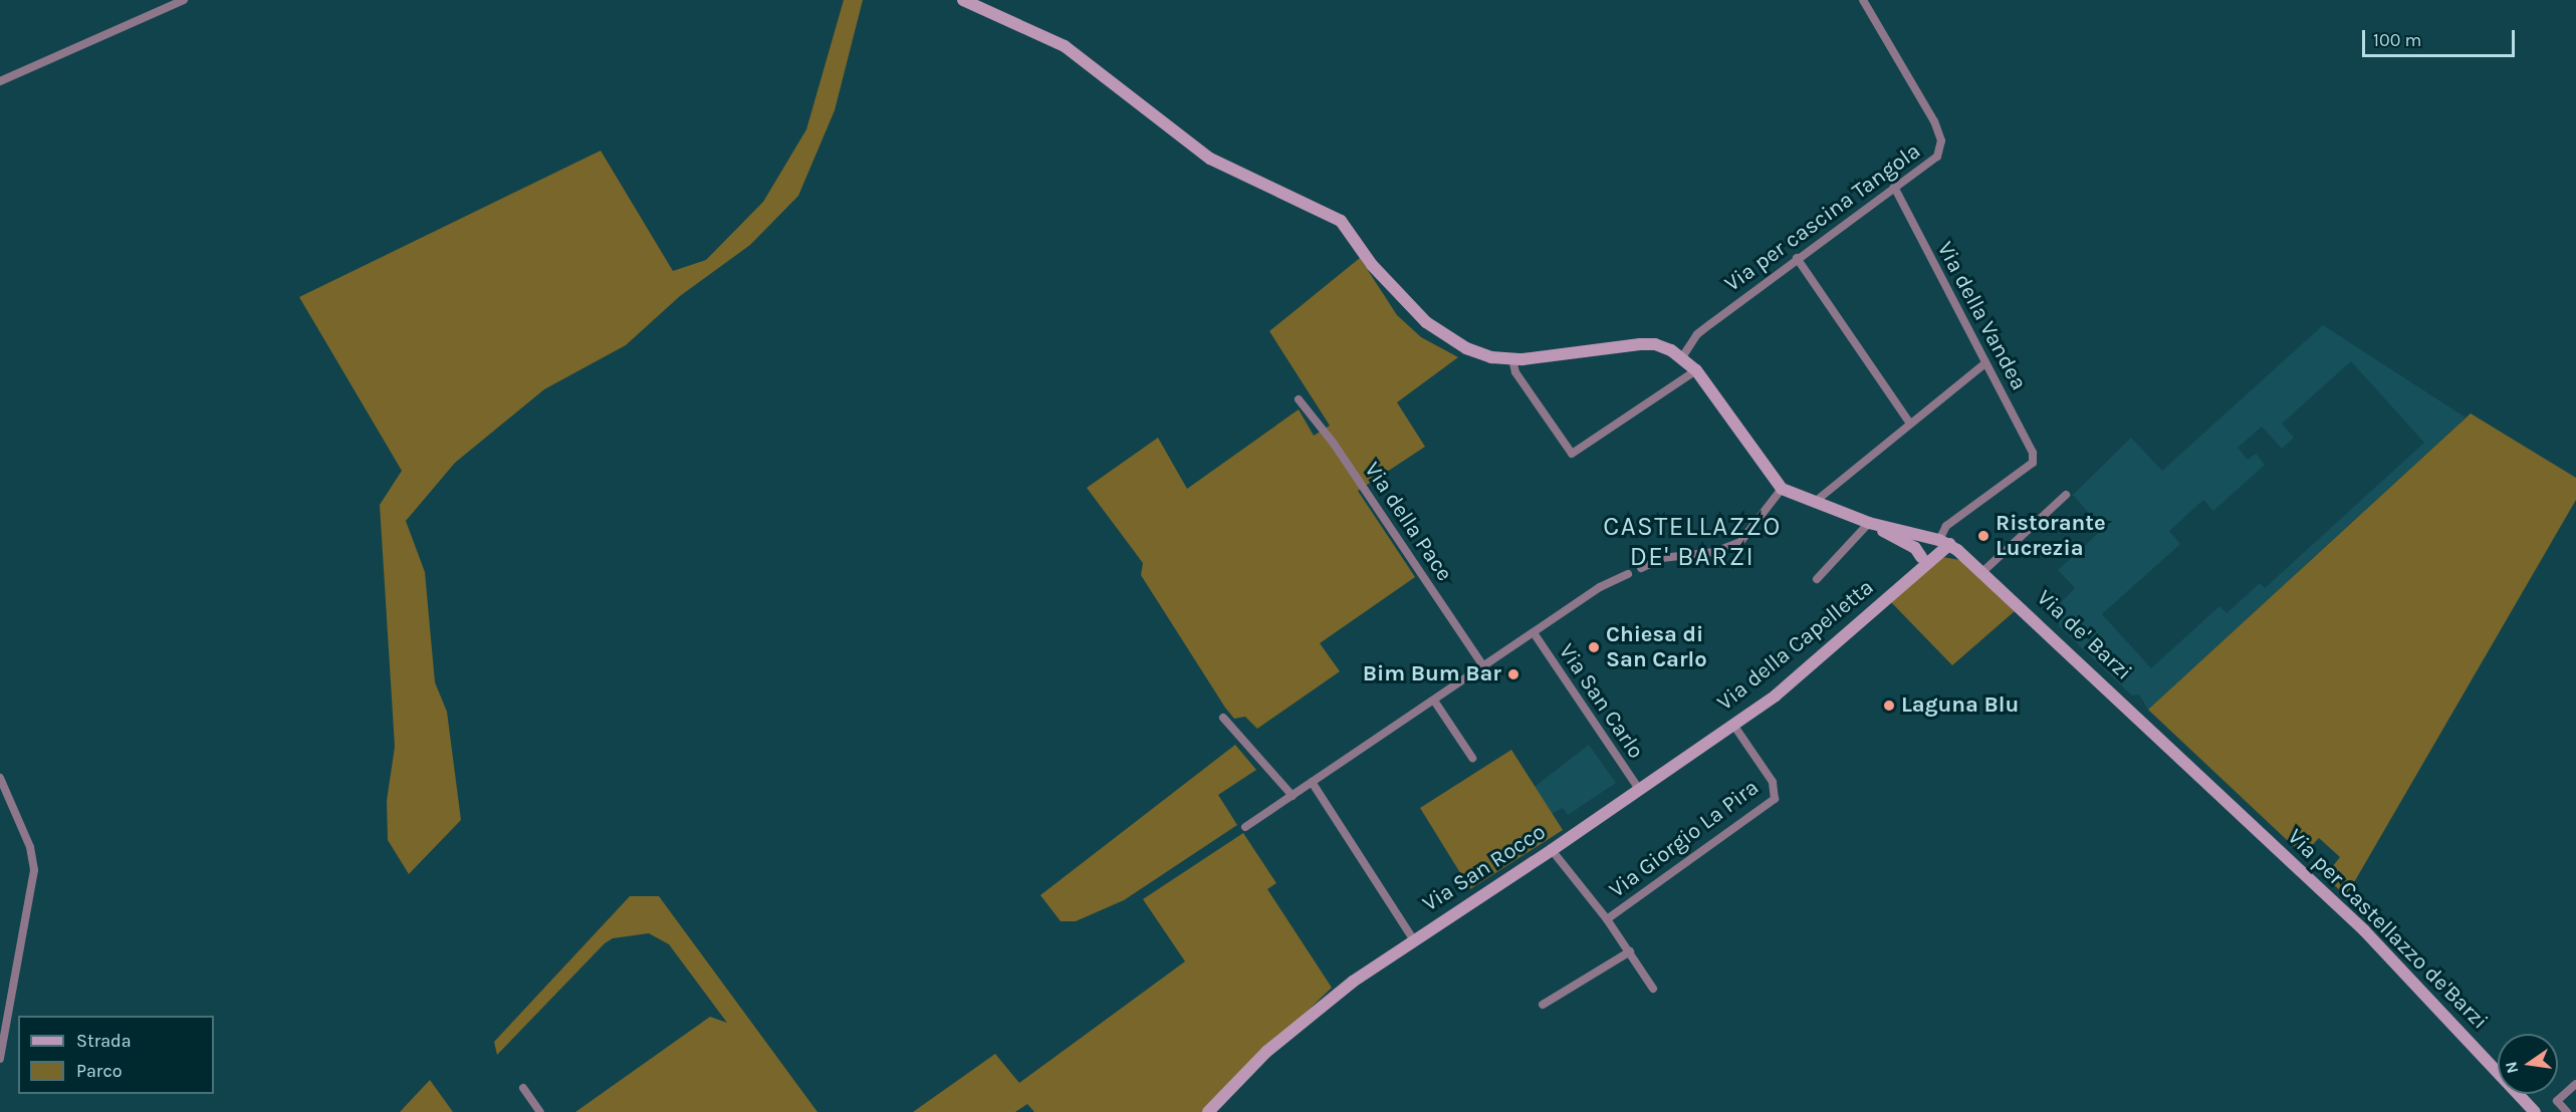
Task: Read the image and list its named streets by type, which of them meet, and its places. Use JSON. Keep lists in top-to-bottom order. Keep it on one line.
{"streets":{"street":["Via per cascina Tangola","Via della Vandea","Via della Pace","Via de' Barzi","Via della Capelletta","Via San Carlo","Via Giorgio La Pira","Via San Rocco","Via per Castellazzo de'Barzi"]},"crossings":[["Via per cascina Tangola","Via della Vandea"],["Via della Vandea","Via de' Barzi"],["Via della Vandea","Via della Capelletta"],["Via de' Barzi","Via della Capelletta"],["Via de' Barzi","Via per Castellazzo de'Barzi"],["Via della Capelletta","Via San Carlo"],["Via della Capelletta","Via Giorgio La Pira"],["Via della Capelletta","Via San Rocco"],["Via San Carlo","Via San Rocco"]],"districts":["CASTELLAZZO DE' BARZI"],"places":["Ristorante Lucrezia","Chiesa di San Carlo","Bim Bum Bar","Laguna Blu"],"legend":["Strada","Parco"],"scale_bar":"100 m","north":"left"}
